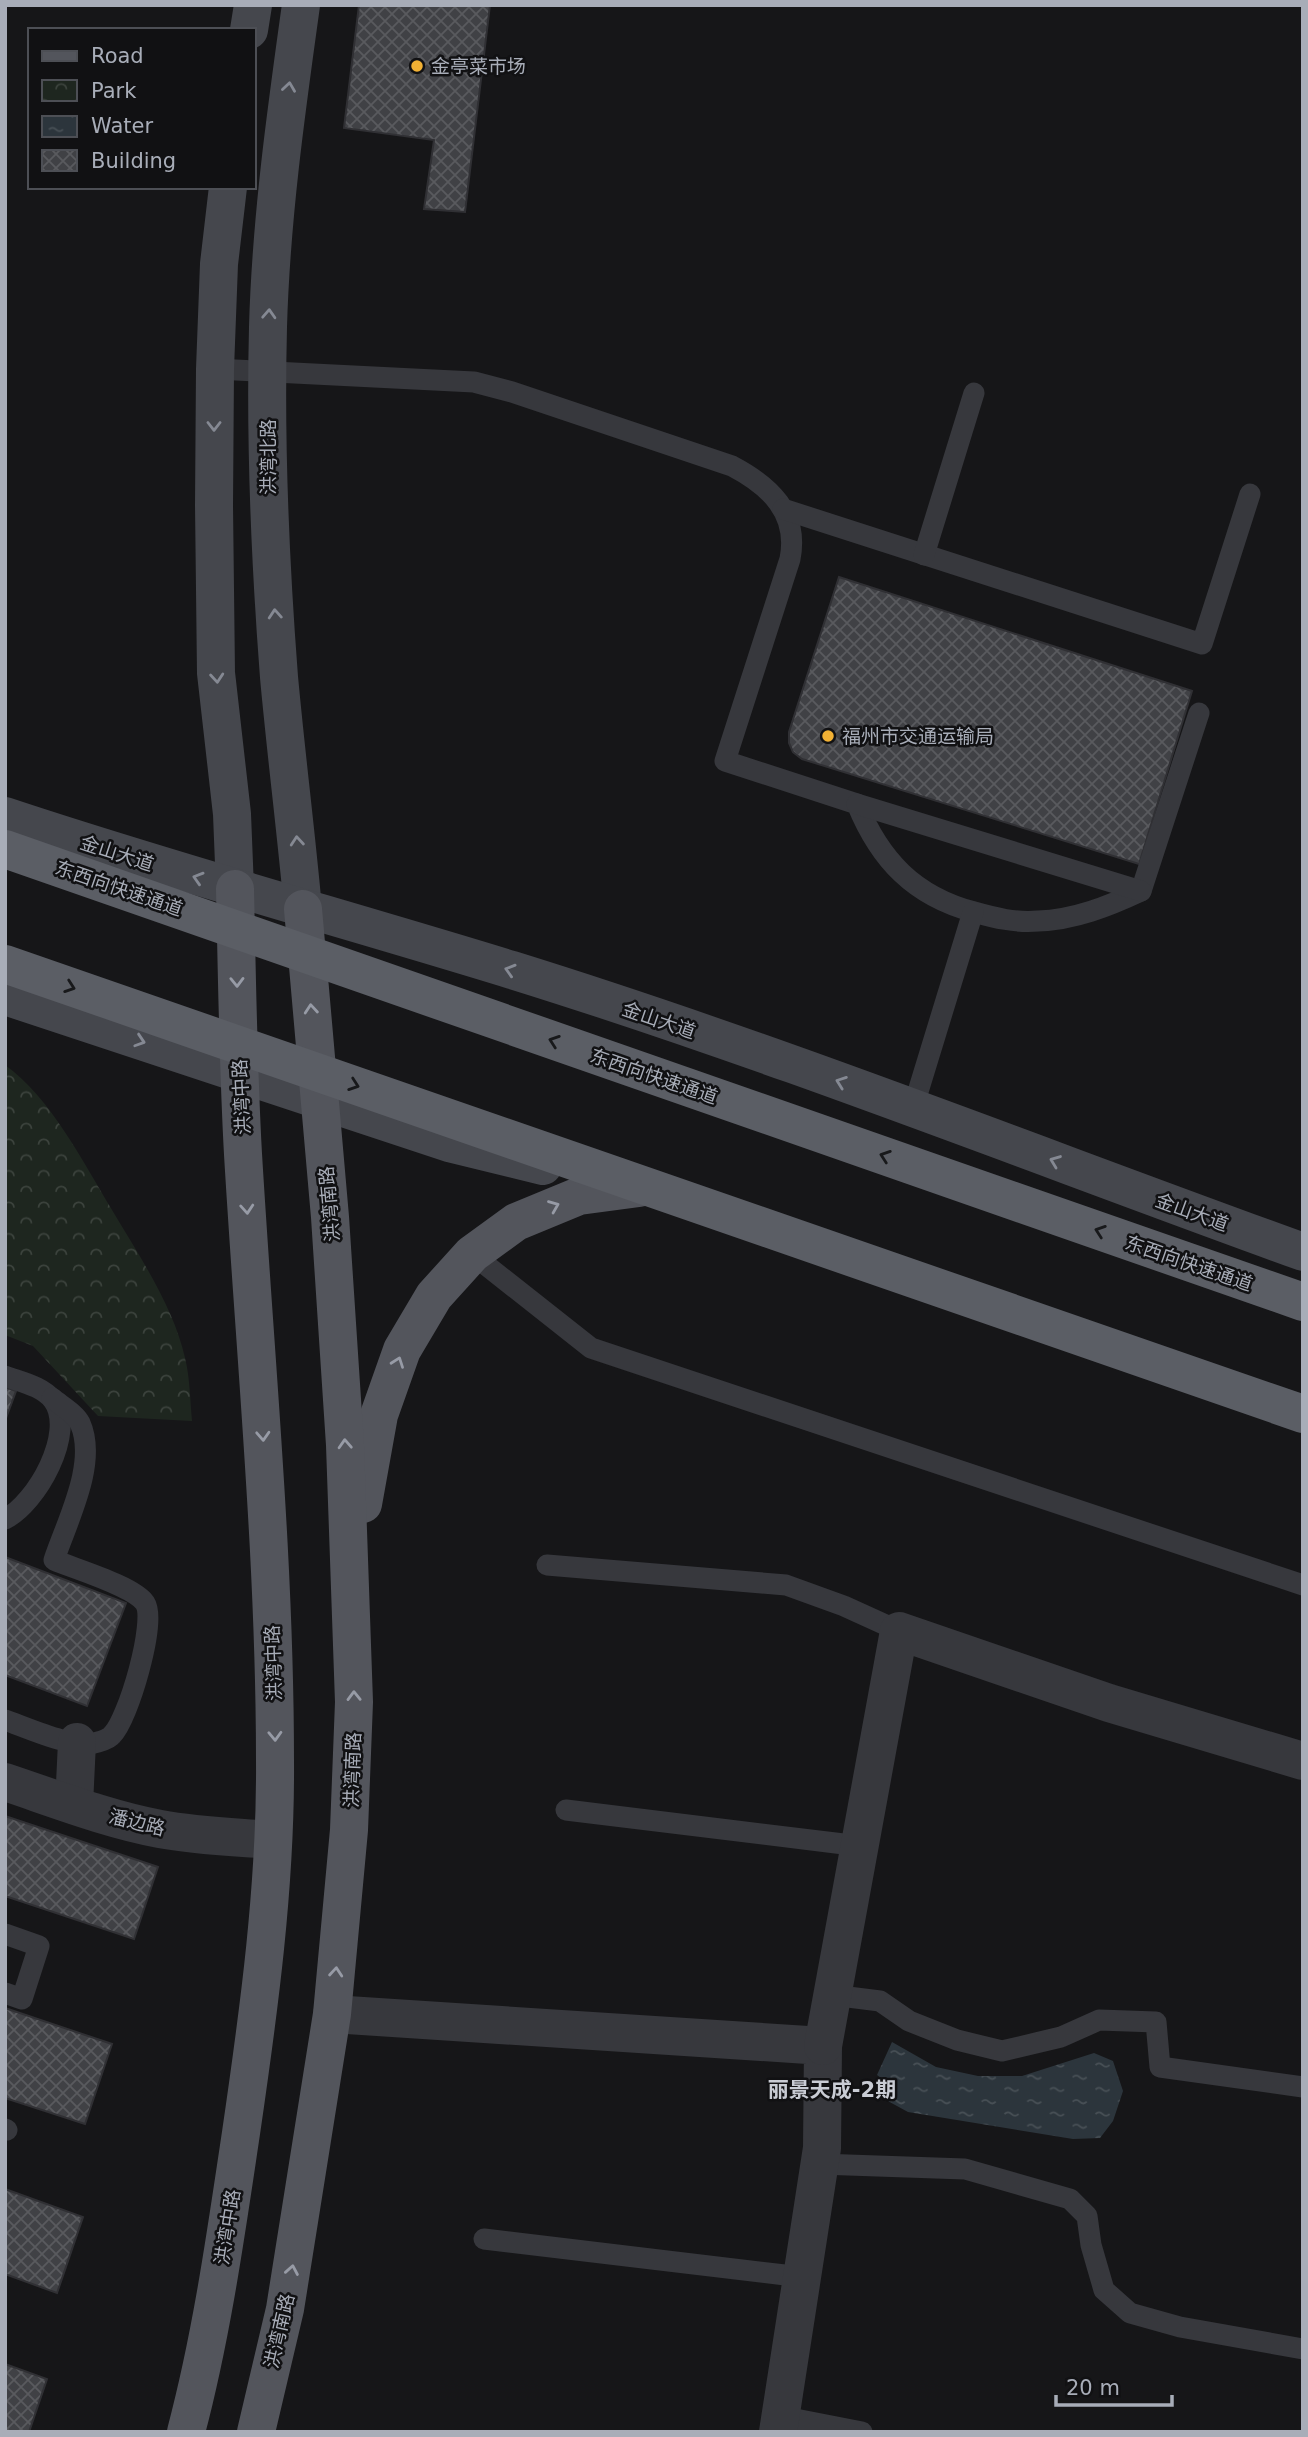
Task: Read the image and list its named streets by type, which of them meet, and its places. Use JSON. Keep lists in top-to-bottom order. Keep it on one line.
{"streets":{"highway":["东西向快速通道"],"main road":["洪湾北路","金山大道","洪湾中路","洪湾南路"],"street":["潘边路"]},"crossings":[["洪湾北路","金山大道"],["洪湾北路","洪湾南路"],["金山大道","洪湾中路"],["金山大道","洪湾南路"],["洪湾中路","潘边路"]],"one_way":["洪湾中路","洪湾南路"],"districts":["丽景天成-2期"],"places":["金亭菜市场","福州市交通运输局"],"legend":["Road","Park","Water","Building"],"scale_bar":"20 m"}
